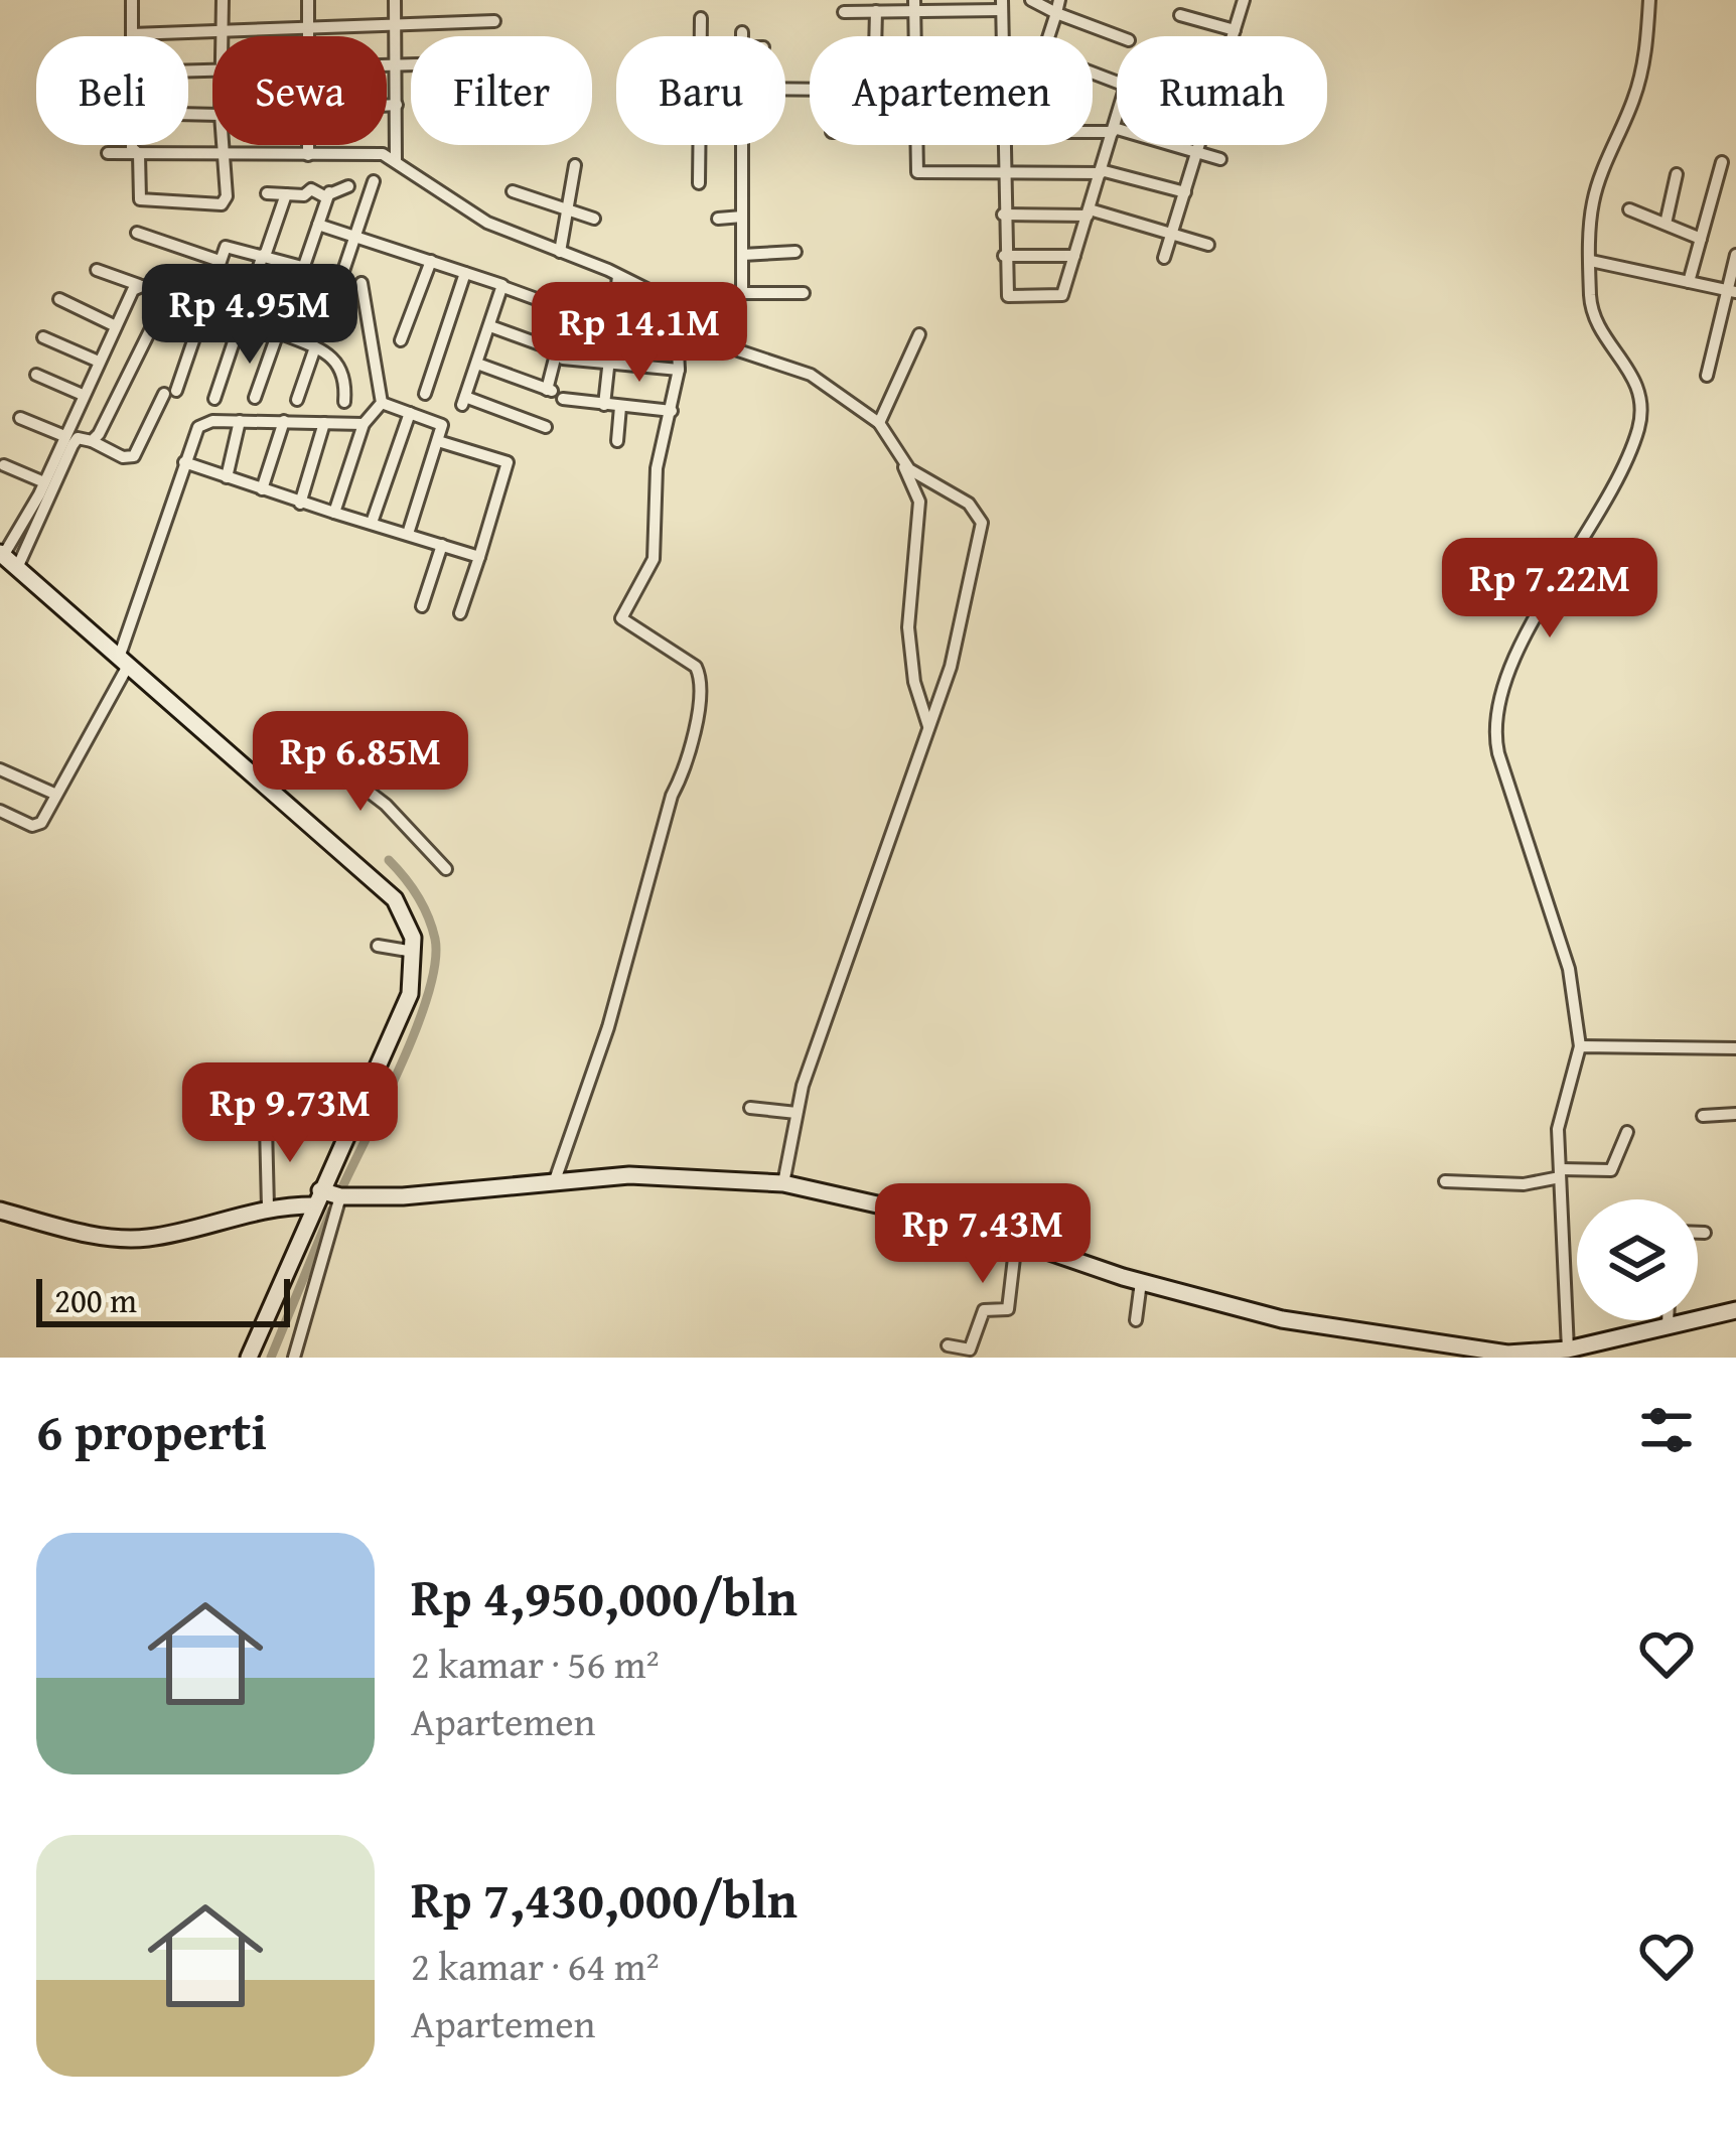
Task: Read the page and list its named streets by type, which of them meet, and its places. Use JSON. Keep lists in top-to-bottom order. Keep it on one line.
{"scale_bar":"200 m","page":{"chip":["Beli","Sewa","Filter","Baru","Apartemen","Rumah"],"price":["Rp 4.95M","Rp 14.1M","Rp 7.22M","Rp 6.85M","Rp 9.73M","Rp 7.43M"],"scale":"200 m","heading":"6 properti","list":[{"name":"Rp 4,950,000/bln","note":"2 kamar · 56 m² · Apartemen"},{"name":"Rp 7,430,000/bln","note":"2 kamar · 64 m² · Apartemen"}]}}
